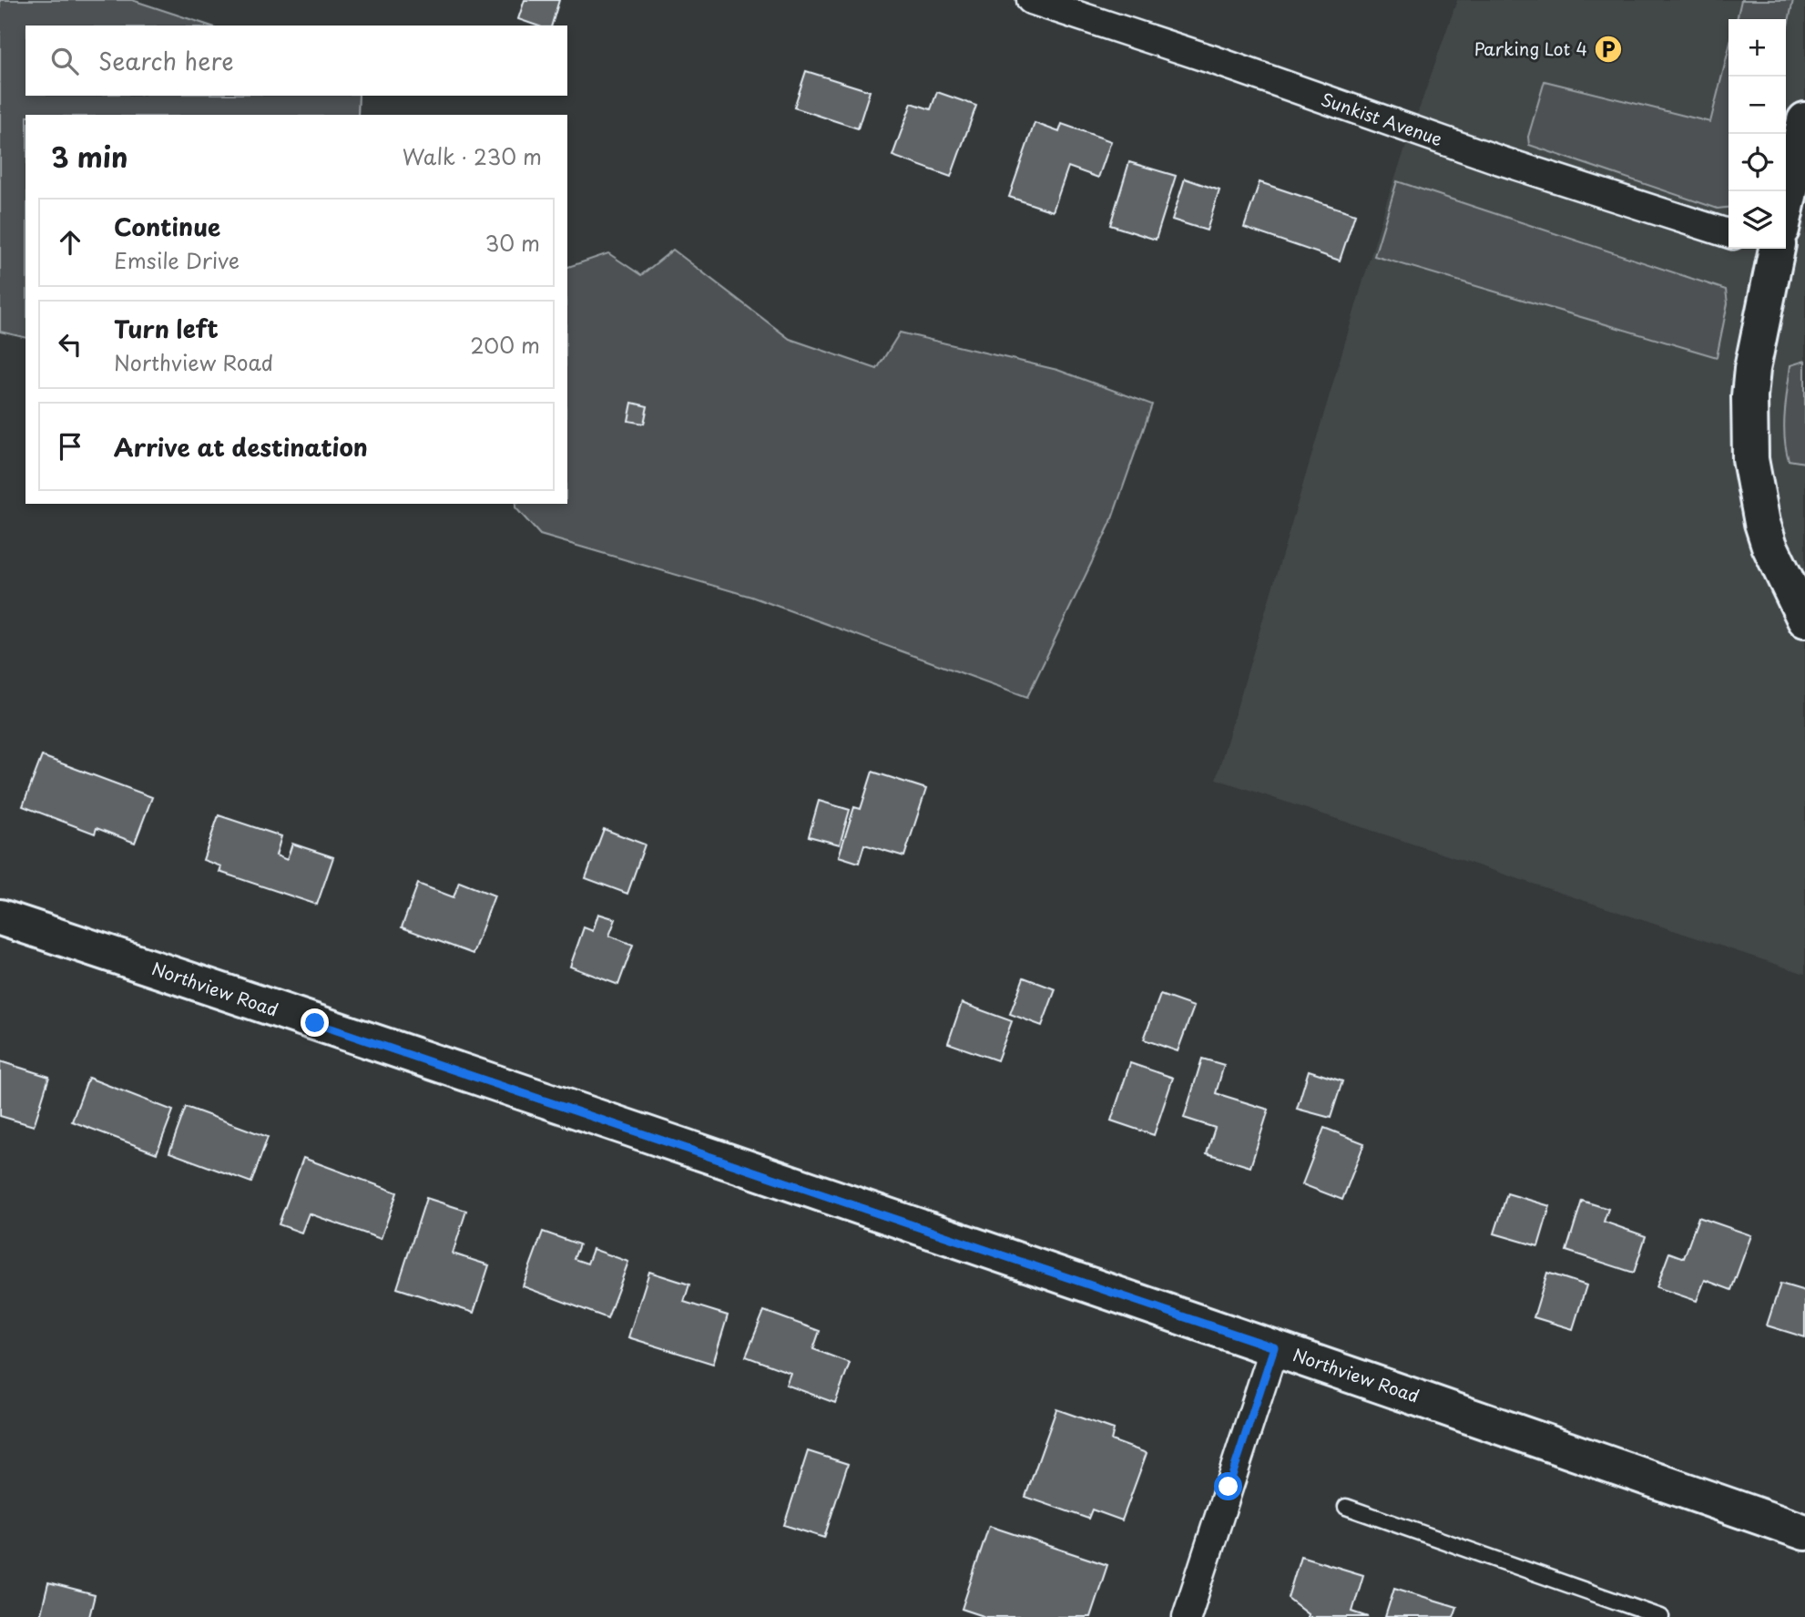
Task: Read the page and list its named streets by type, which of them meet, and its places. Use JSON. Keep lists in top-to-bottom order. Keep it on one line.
{"streets":{"street":["Sunkist Avenue","Northview Road"]},"places":{"parking":["Parking Lot 4"]},"page":{"map_buttons":["+","−"],"search":"Search here","heading":["3 min","Walk · 230 m"],"list":[["Continue","Emsile Drive","30 m"],["Turn left","Northview Road","200 m"],"Arrive at destination"]}}
